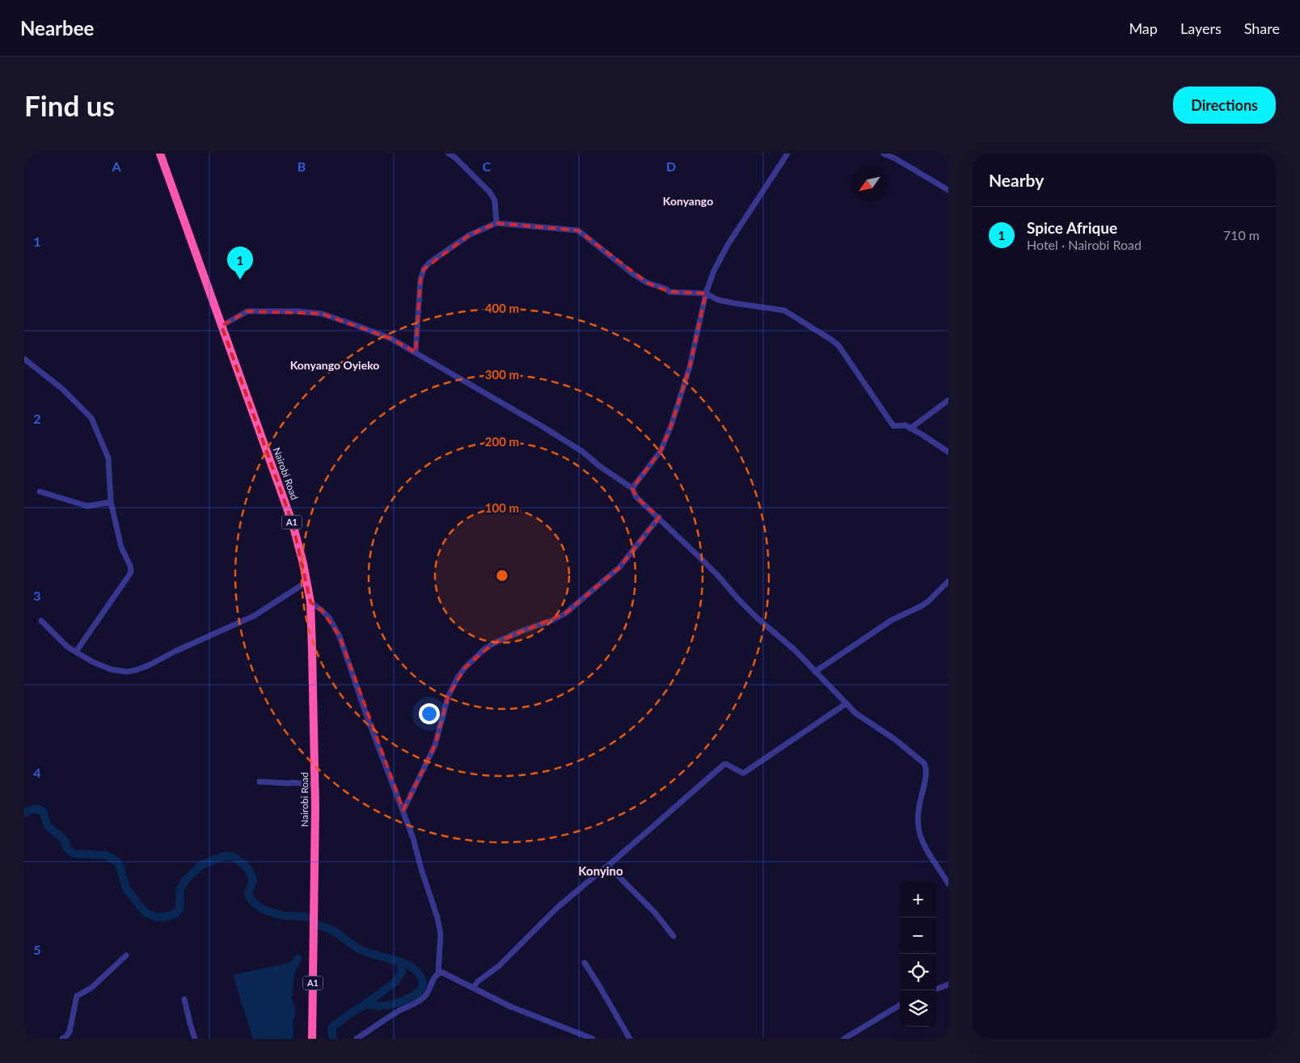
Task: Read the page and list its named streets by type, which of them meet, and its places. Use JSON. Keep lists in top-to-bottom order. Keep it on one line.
{"streets":{"highway":["Nairobi Road","A1"]},"districts":["Konyango","Konyango Oyieko","Konyino"],"north":"bottom left","page":{"header":"Nearbee","nav":["Map","Layers","Share"],"buttons":"Directions","title":"Find us","heading":"Nearby","list":[{"mark":"1","name":"Spice Afrique","note":"Hotel · Nairobi Road","value":"710 m"}],"pins":"1","map_buttons":["+","−"]},"grid":{"columns":["A","B","C","D"],"rows":["1","2","3","4","5"]},"rings":["400 m","300 m","200 m","100 m"]}
